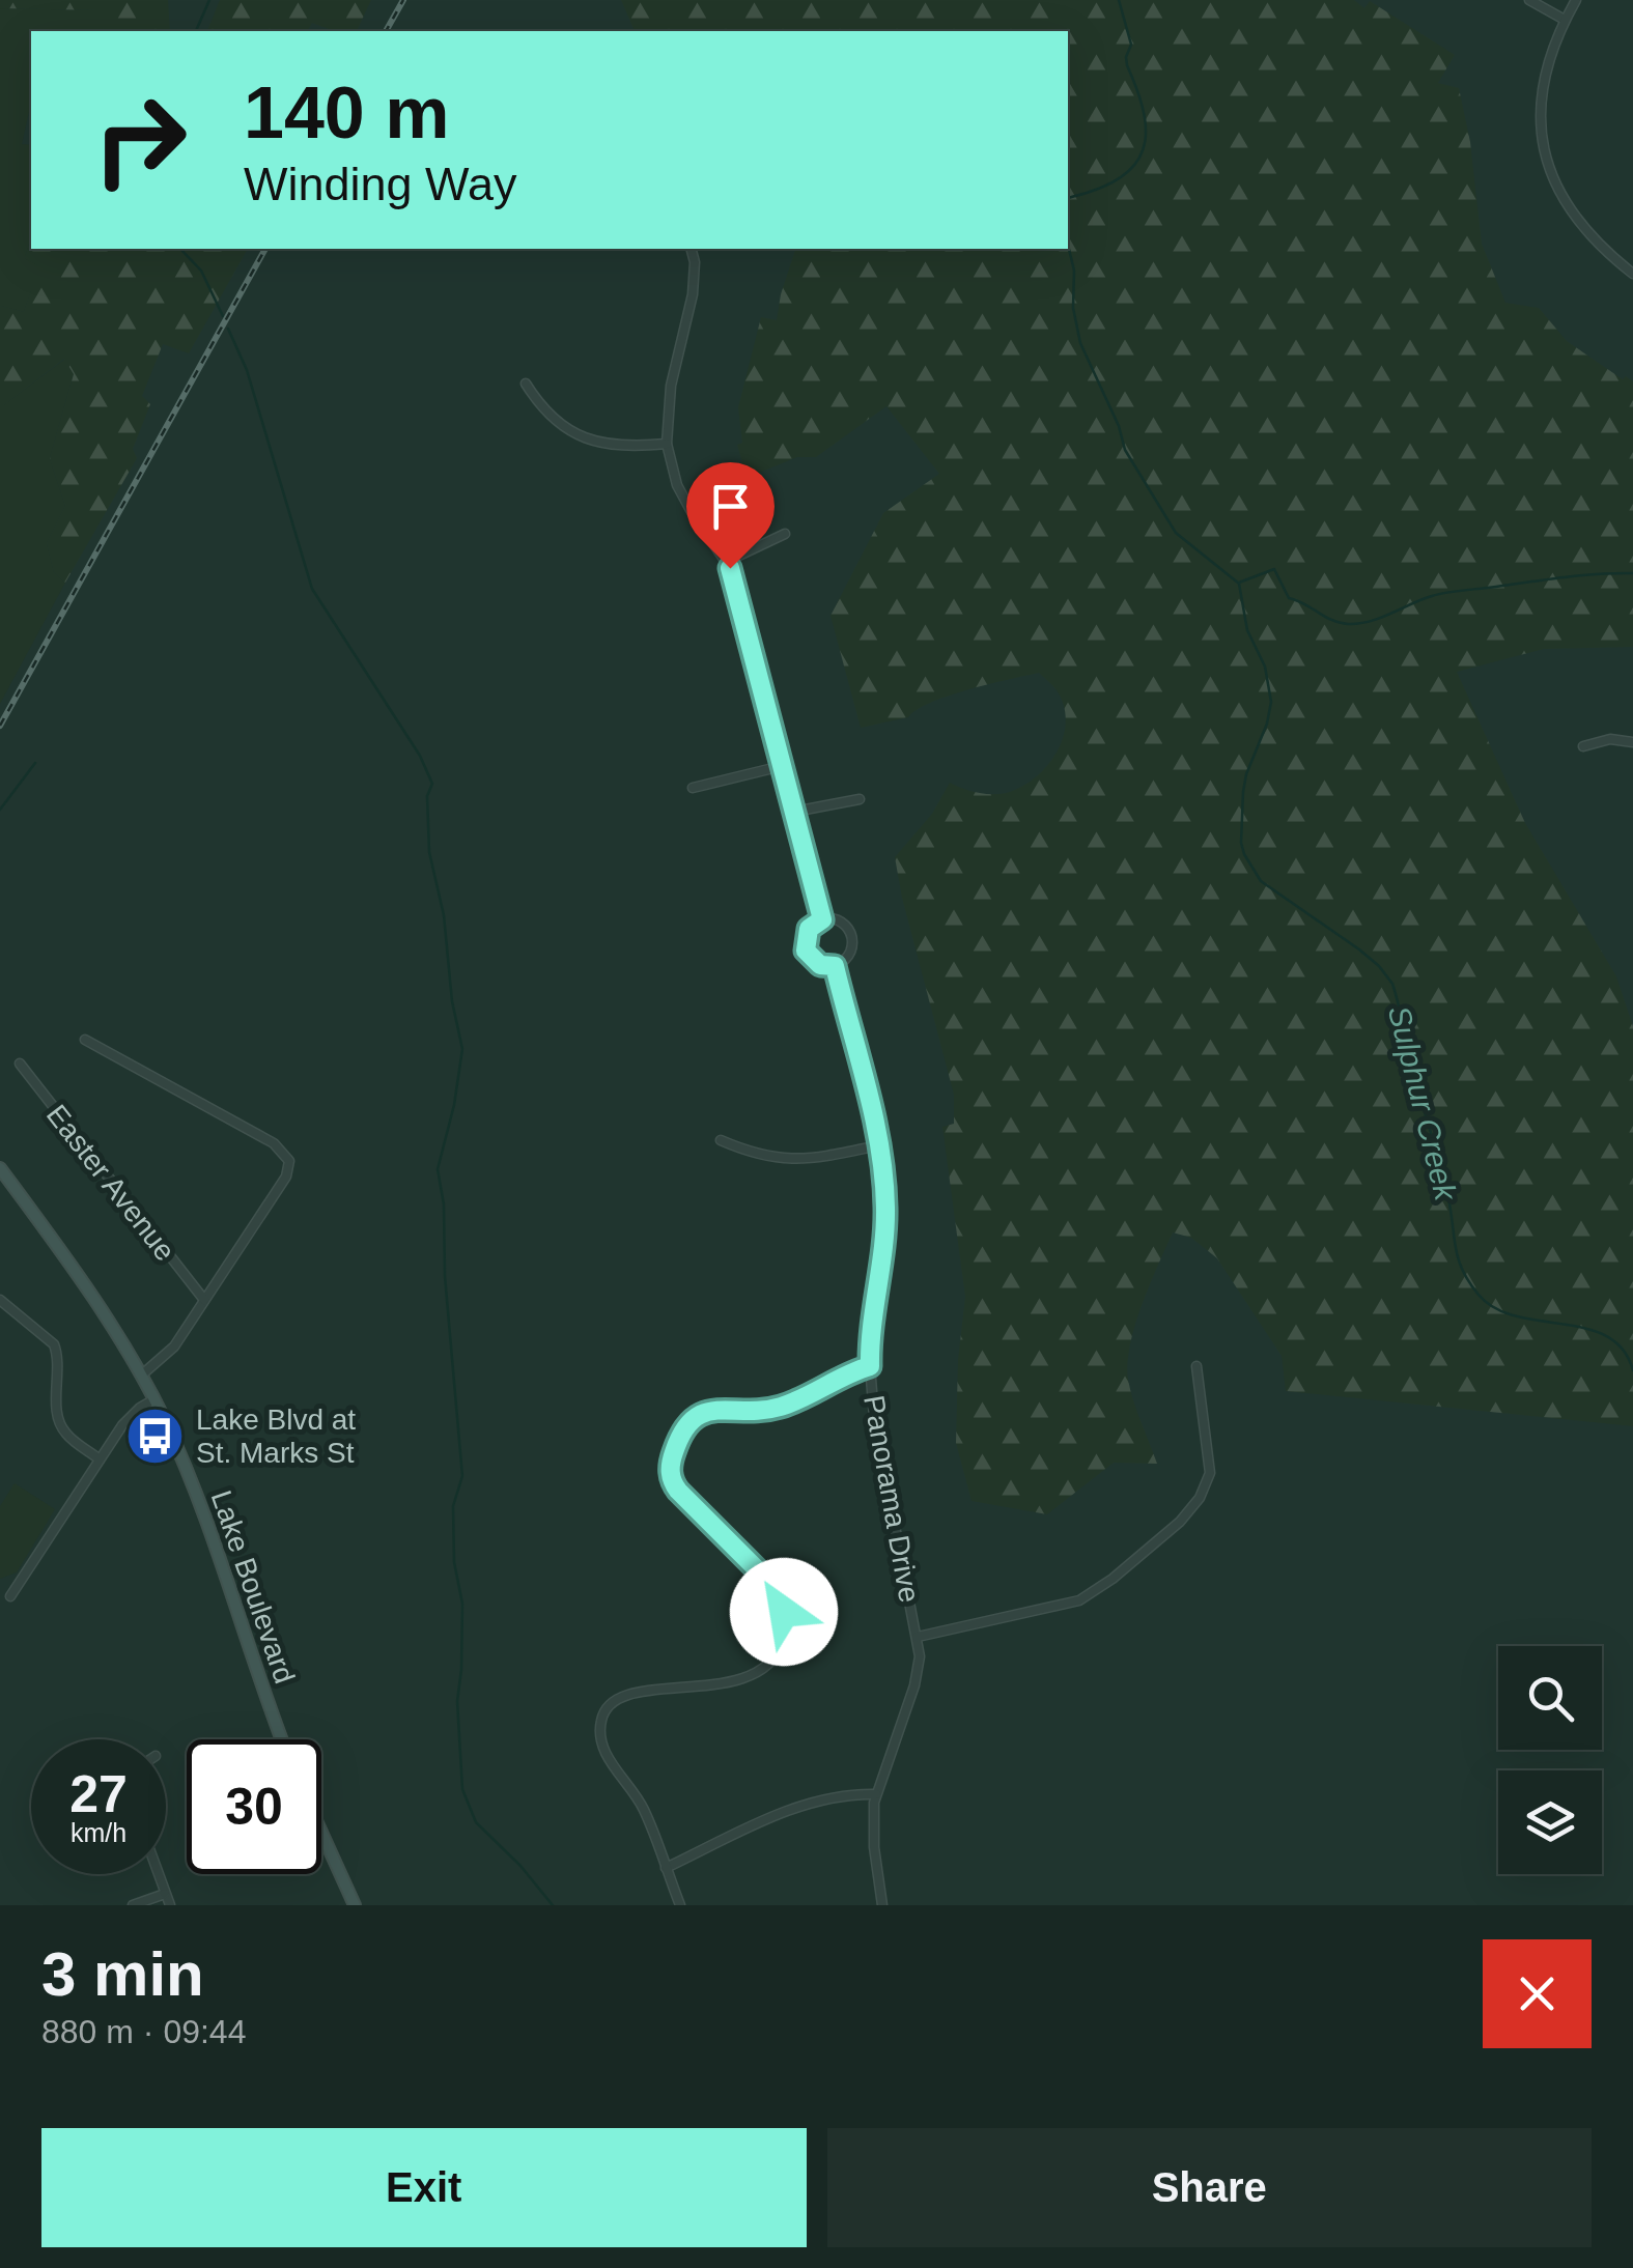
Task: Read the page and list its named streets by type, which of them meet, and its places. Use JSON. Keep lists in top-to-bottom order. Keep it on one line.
{"streets":{"main road":["Lake Boulevard"],"street":["Easter Avenue","Panorama Drive"]},"water":["Sulphur Creek"],"places":{"bus stop":["Lake Blvd at St. Marks St"]},"page":{"turn":["140 m","Winding Way"],"speed":"27 km/h","limit":"30","heading":["3 min","880 m · 09:44"],"buttons":["Exit","Share"]}}
